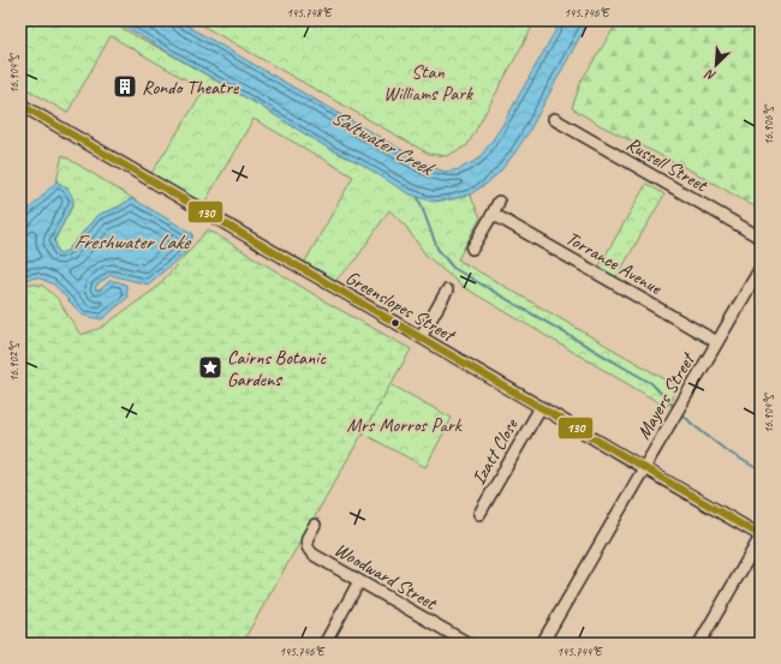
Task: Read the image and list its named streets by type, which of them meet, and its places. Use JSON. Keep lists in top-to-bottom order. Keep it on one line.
{"streets":{"street":["Russell Street","Torrance Avenue","Greenslopes Street","Mayers Street","Izatt Close","Woodward Street"]},"crossings":[["Torrance Avenue","Mayers Street"],["Greenslopes Street","Mayers Street"],["Greenslopes Street","Izatt Close"]],"water":["Saltwater Creek","Freshwater Lake"],"parks":["Stan Williams Park","Mrs Morros Park"],"places":{"building":["Rondo Theatre"],"place":["Cairns Botanic Gardens"]},"lines":["transit line 130"],"north":"bottom left","coordinates":["145.748°E","145.746°E","16.904°S","16.906°S","16.902°S","145.744°E"]}
